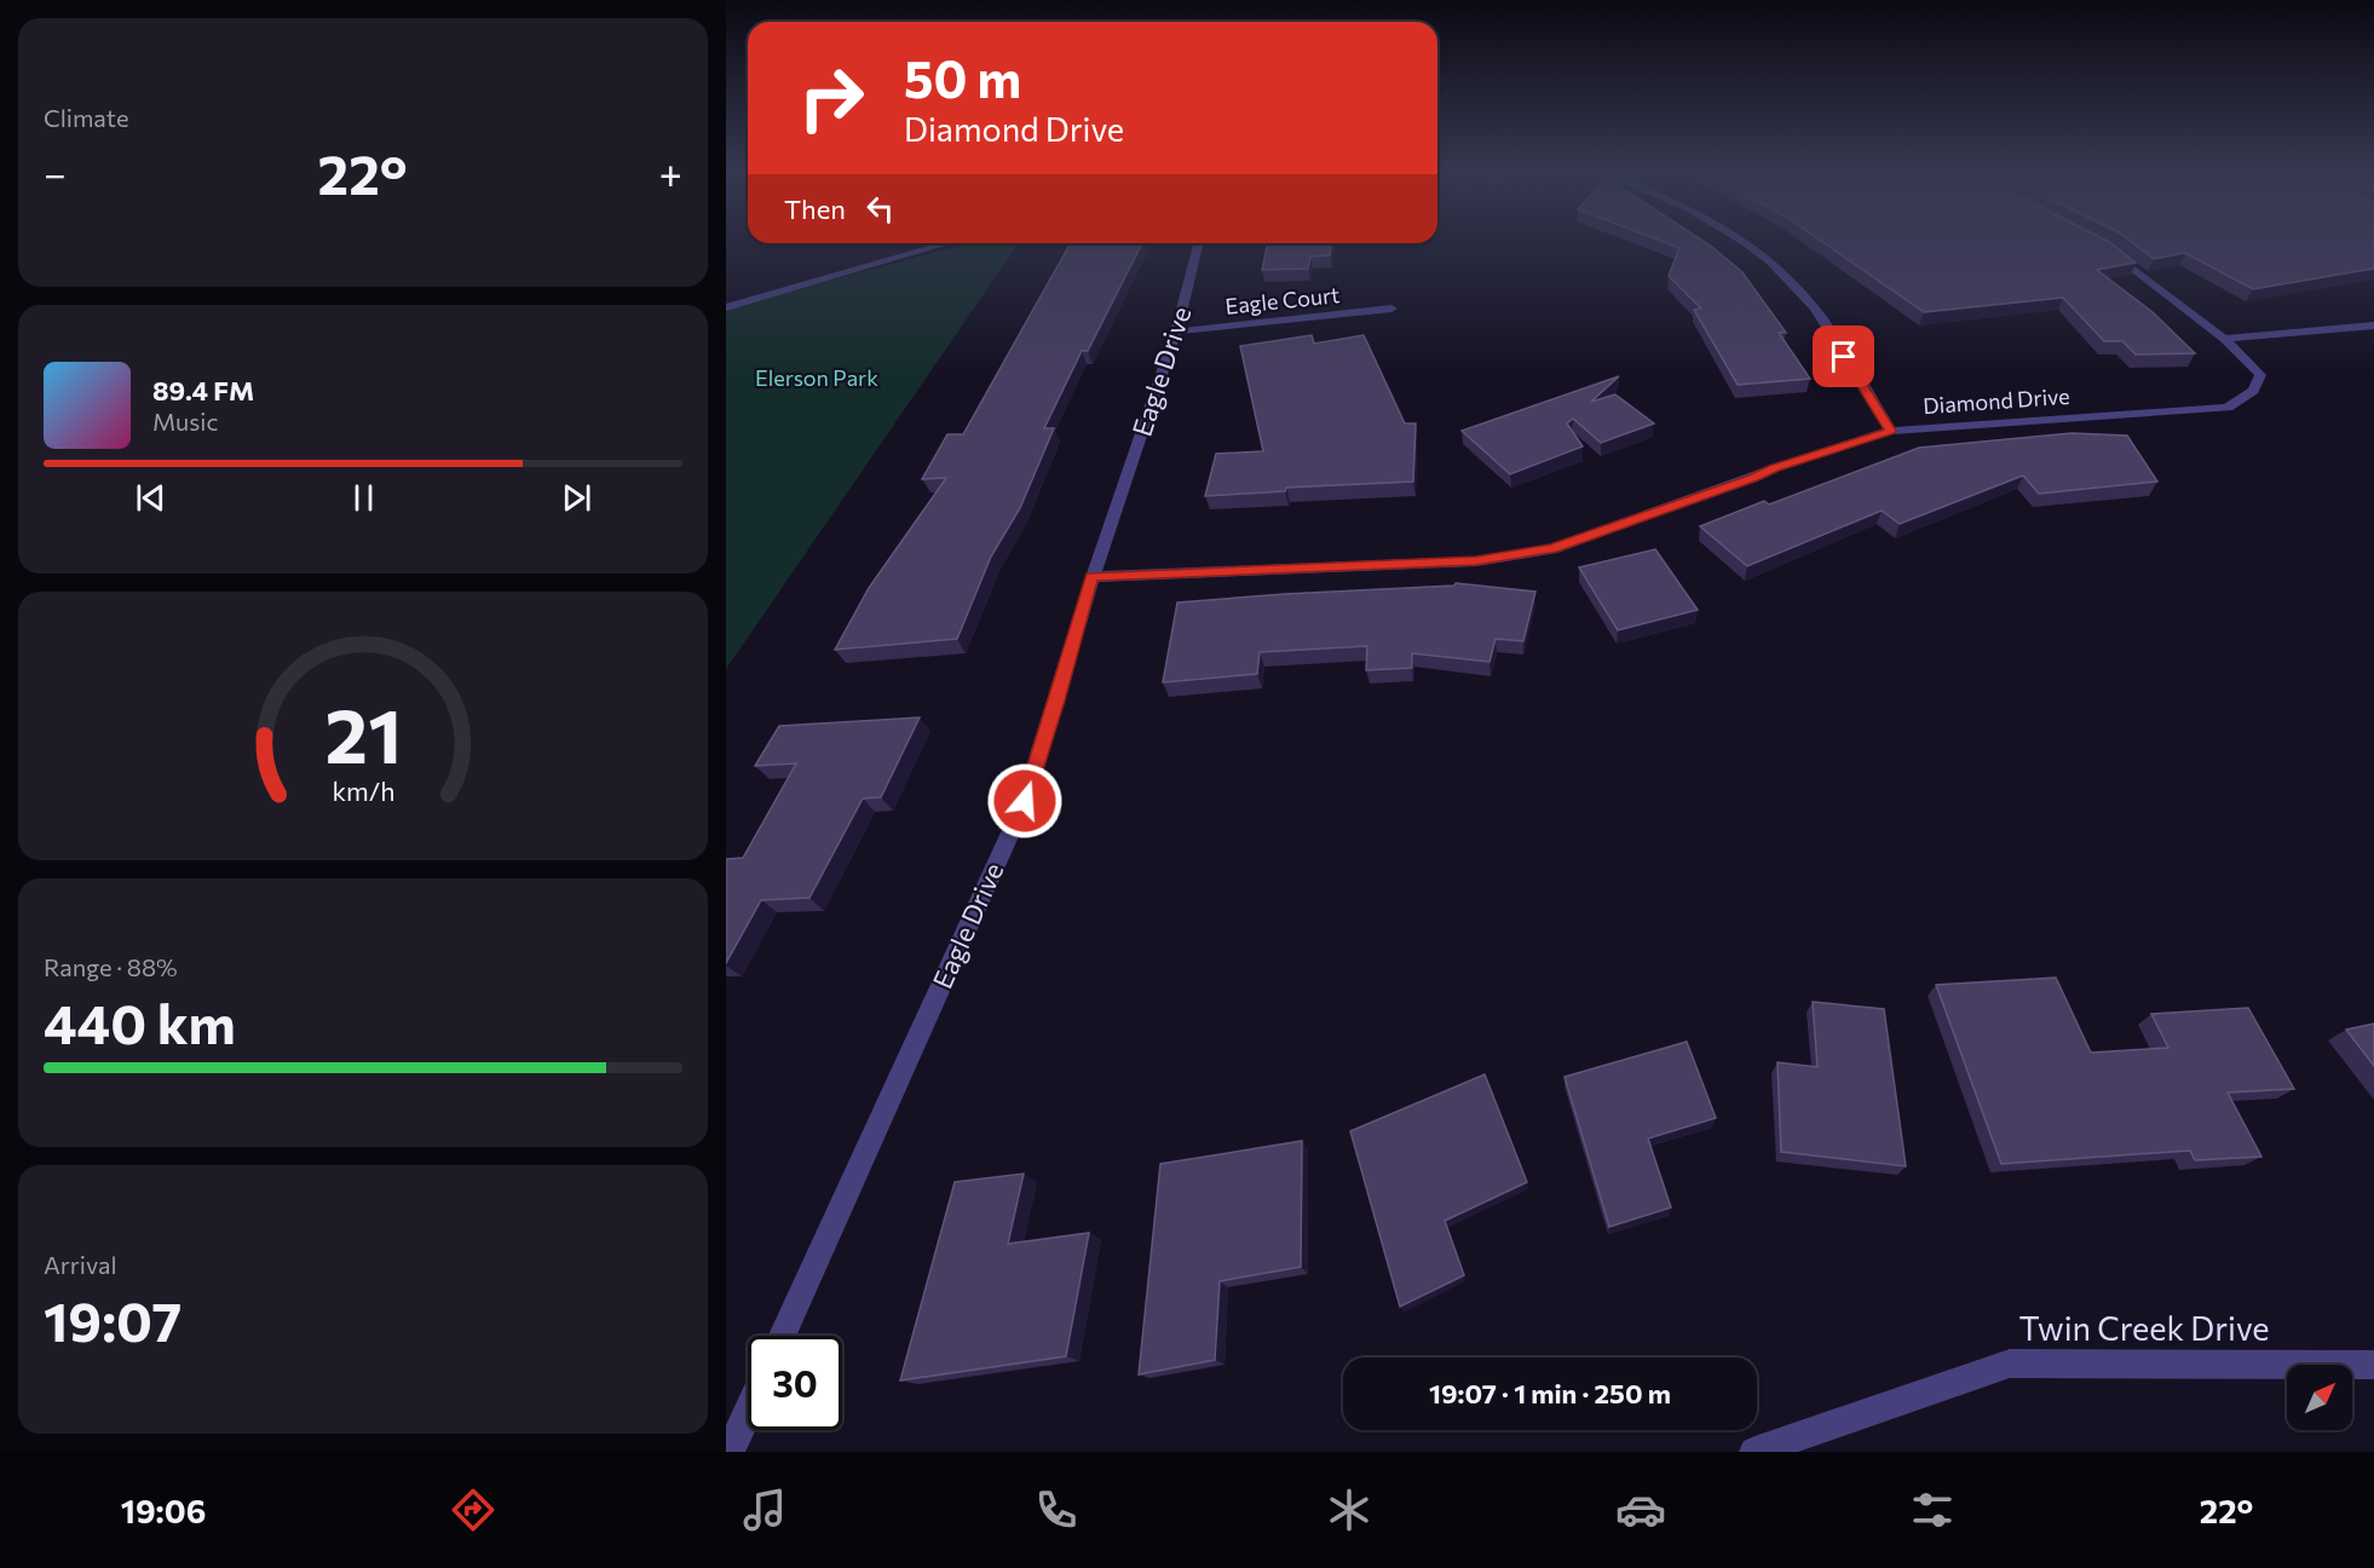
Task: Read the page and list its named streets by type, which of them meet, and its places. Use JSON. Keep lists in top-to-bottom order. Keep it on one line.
{"streets":{"street":["Eagle Court","Eagle Drive","Diamond Drive","Twin Creek Drive"]},"crossings":[["Eagle Court","Eagle Drive"],["Eagle Drive","Diamond Drive"]],"parks":["Elerson Park"],"north":"top right","page":{"tile":["Climate",["Range · 88%","440 km"],["Arrival","19:07"]],"turn":["50 m","Diamond Drive"],"heat":["−","22°","+"],"then":"Then","song":["89.4 FM","Music"],"limit":"30","trip":"19:07 · 1 min · 250 m","tabs":["19:06","22°"],"gauge":["21","km/h"]}}
